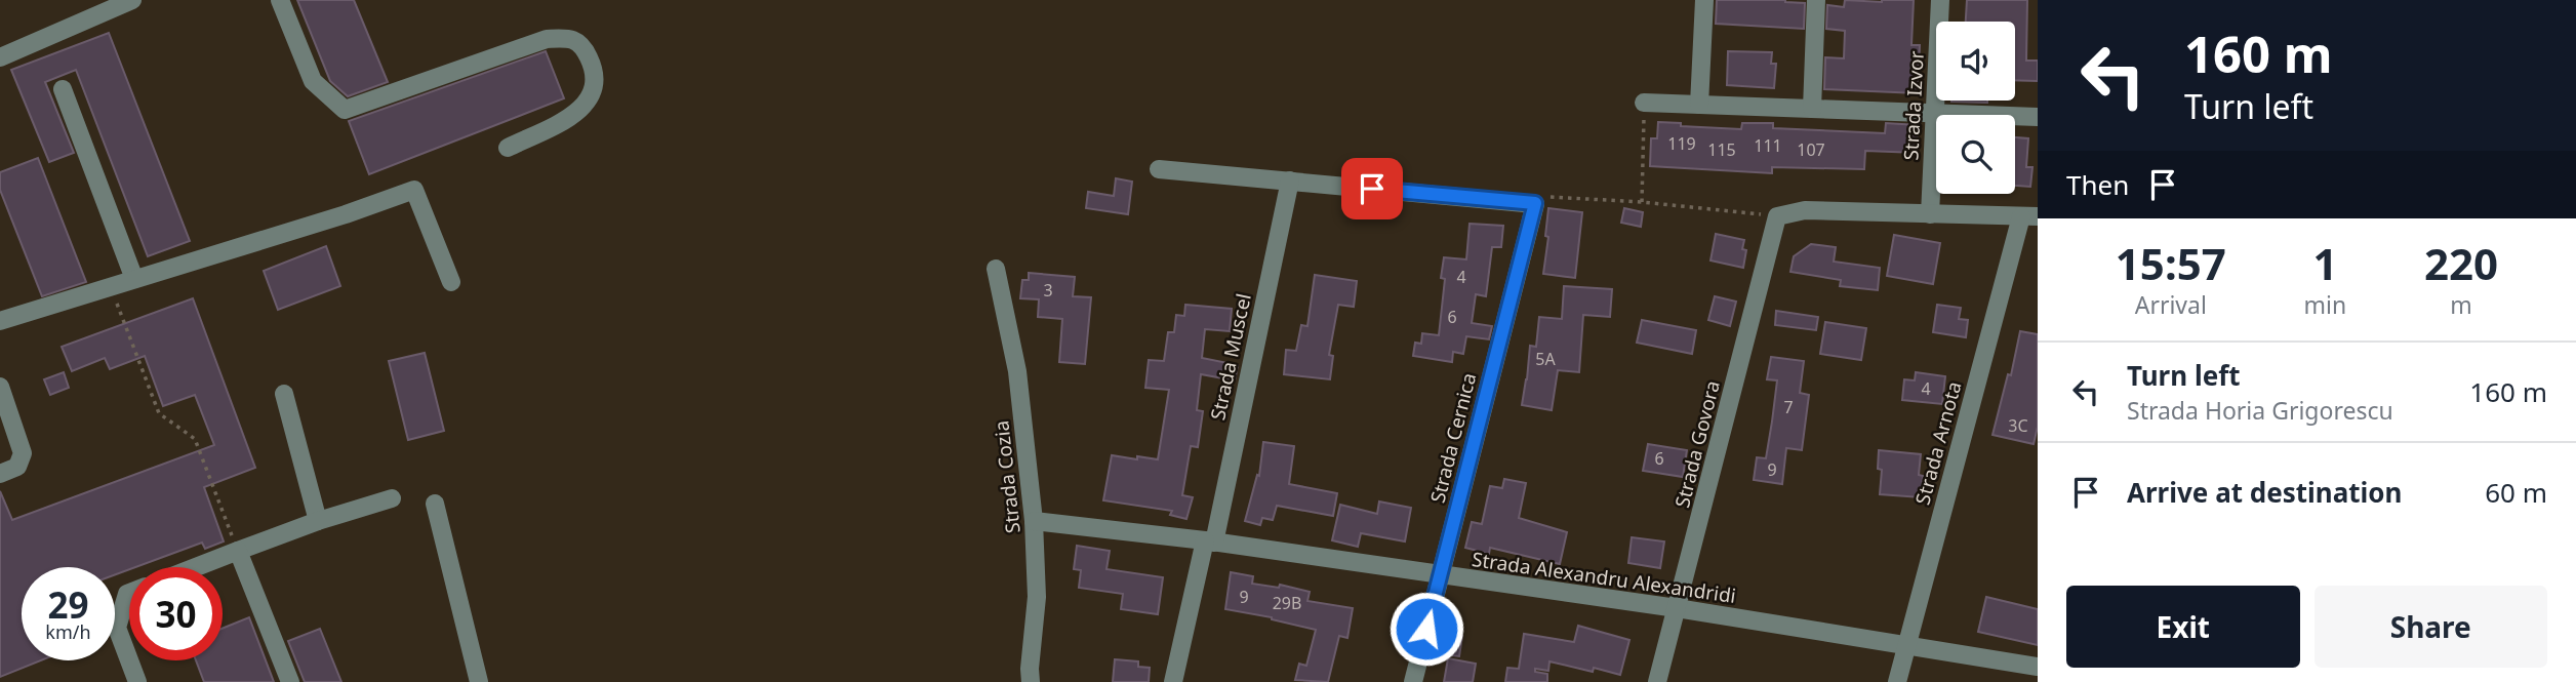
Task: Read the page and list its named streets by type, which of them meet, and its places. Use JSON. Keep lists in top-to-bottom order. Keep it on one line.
{"streets":{"street":["Strada Izvor","Strada Muscel","Strada Cernica","Strada Arnota","Strada Govora","Strada Cozia","Strada Alexandru Alexandridi"]},"crossings":[["Strada Muscel","Strada Alexandru Alexandridi"],["Strada Cernica","Strada Alexandru Alexandridi"],["Strada Arnota","Strada Alexandru Alexandridi"],["Strada Govora","Strada Alexandru Alexandridi"],["Strada Cozia","Strada Alexandru Alexandridi"]],"house_numbers":["119","111","115","107","4","3","6","5A","4","7","3C","6","9","9","29B"],"page":{"turn":["160 m","Turn left"],"then":"Then","eta":["15:57","Arrival","1","min","220","m"],"list":[{"name":"Turn left","note":"Strada Horia Grigorescu","value":"160 m"},{"name":"Arrive at destination","value":"60 m"}],"speed":"29 km/h","limit":"30","buttons":["Exit","Share"]}}
